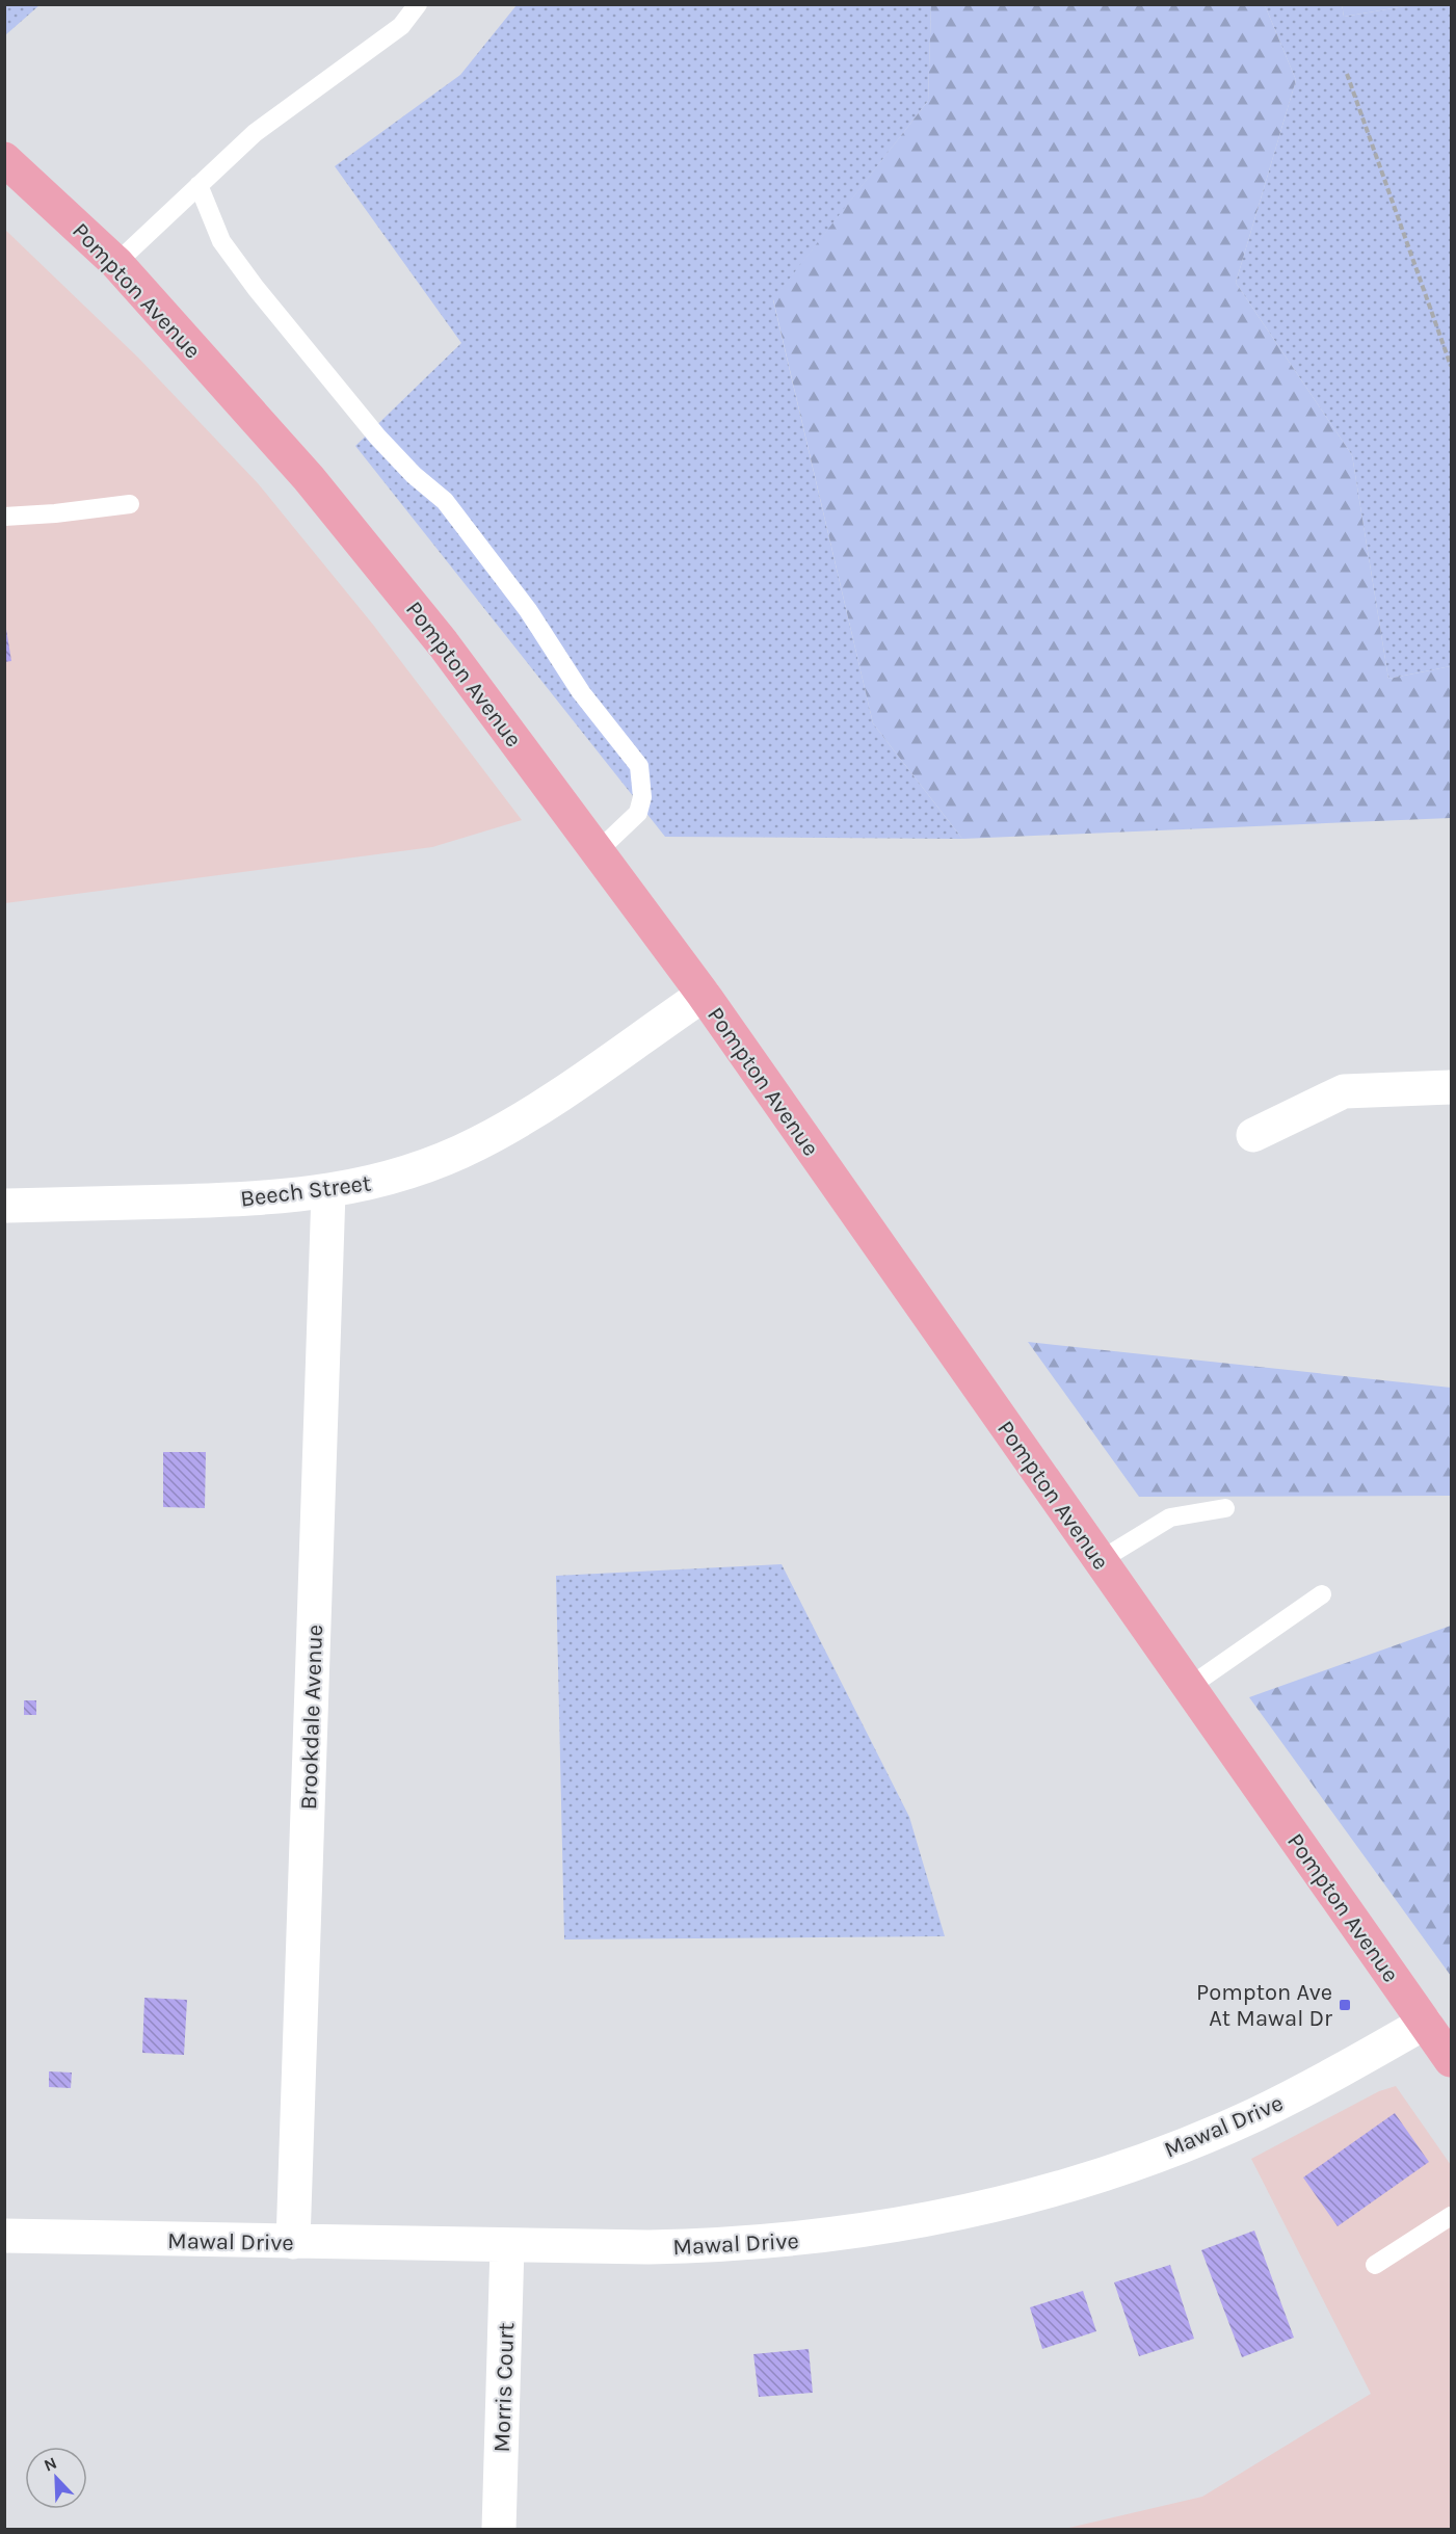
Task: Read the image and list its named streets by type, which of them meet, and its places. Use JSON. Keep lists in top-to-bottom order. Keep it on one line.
{"streets":{"main road":["Pompton Avenue"],"street":["Beech Street","Brookdale Avenue","Mawal Drive","Morris Court"]},"crossings":[["Pompton Avenue","Beech Street"],["Pompton Avenue","Mawal Drive"],["Beech Street","Brookdale Avenue"],["Brookdale Avenue","Mawal Drive"],["Mawal Drive","Morris Court"]],"places":{"transit":["Pompton Ave At Mawal Dr"]},"north":"top left"}
